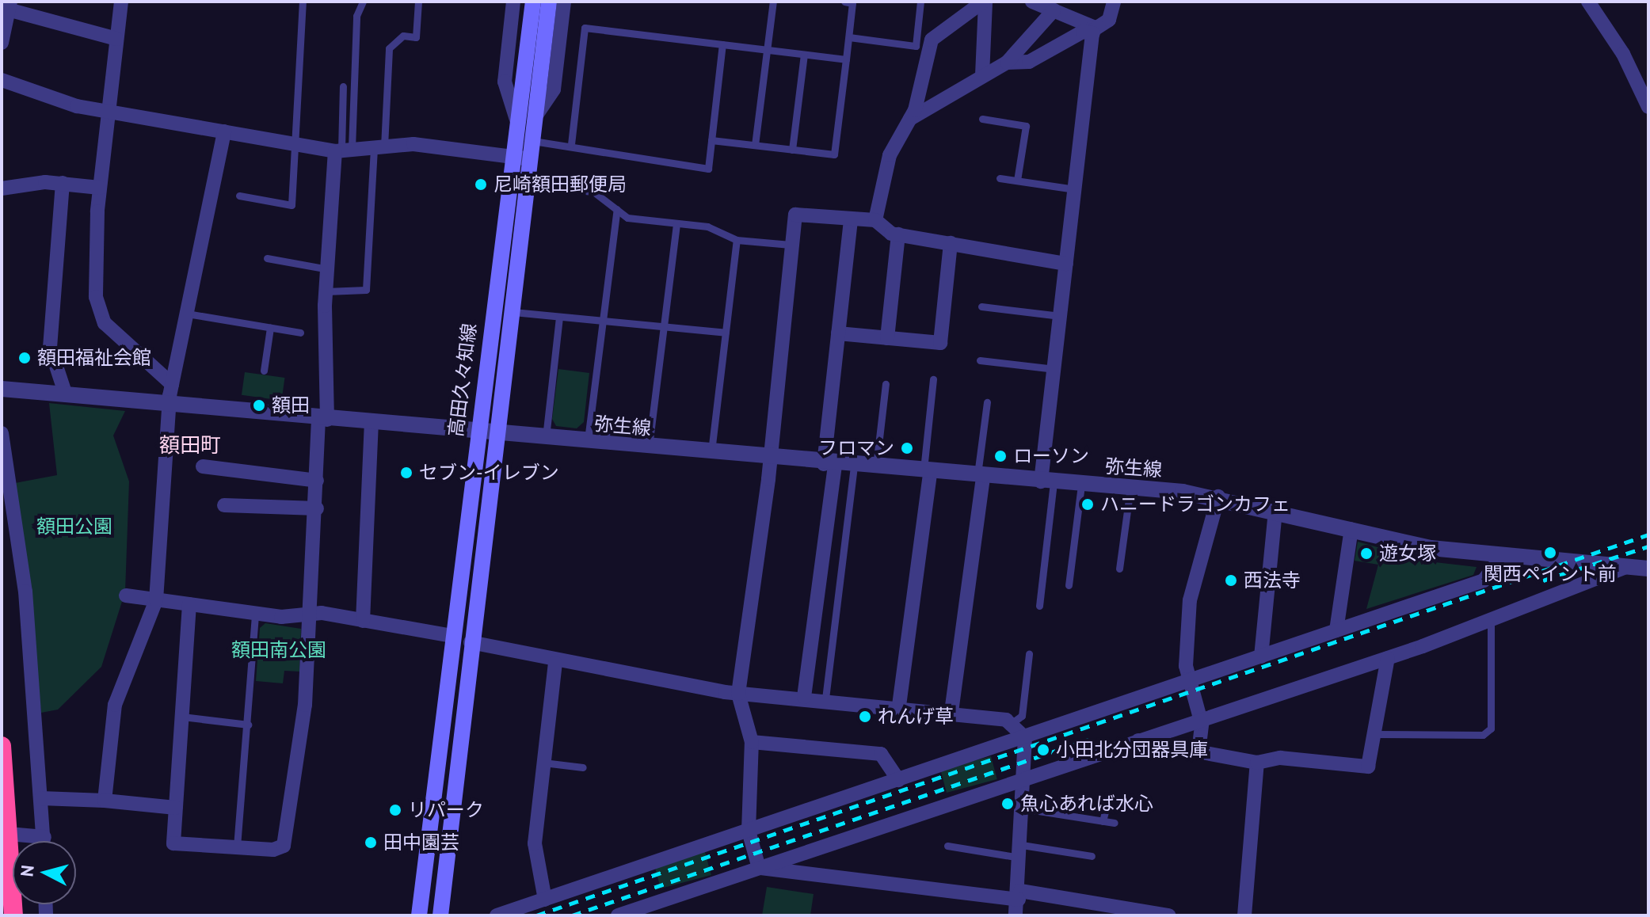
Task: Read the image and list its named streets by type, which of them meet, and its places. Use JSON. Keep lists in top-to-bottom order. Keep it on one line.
{"streets":{"main road":["高田久々知線"],"street":["弥生線"]},"crossings":[["高田久々知線","弥生線"]],"districts":["額田町"],"parks":["額田公園","額田南公園"],"places":["尼崎額田郵便局","額田福祉会館","額田","フロマン","ローソン","セブン-イレブン","ハニードラゴンカフェ","関西ペイント前","遊女塚","西法寺","れんげ草","小田北分団器具庫","魚心あれば水心","リパーク","田中園芸"],"north":"left"}
